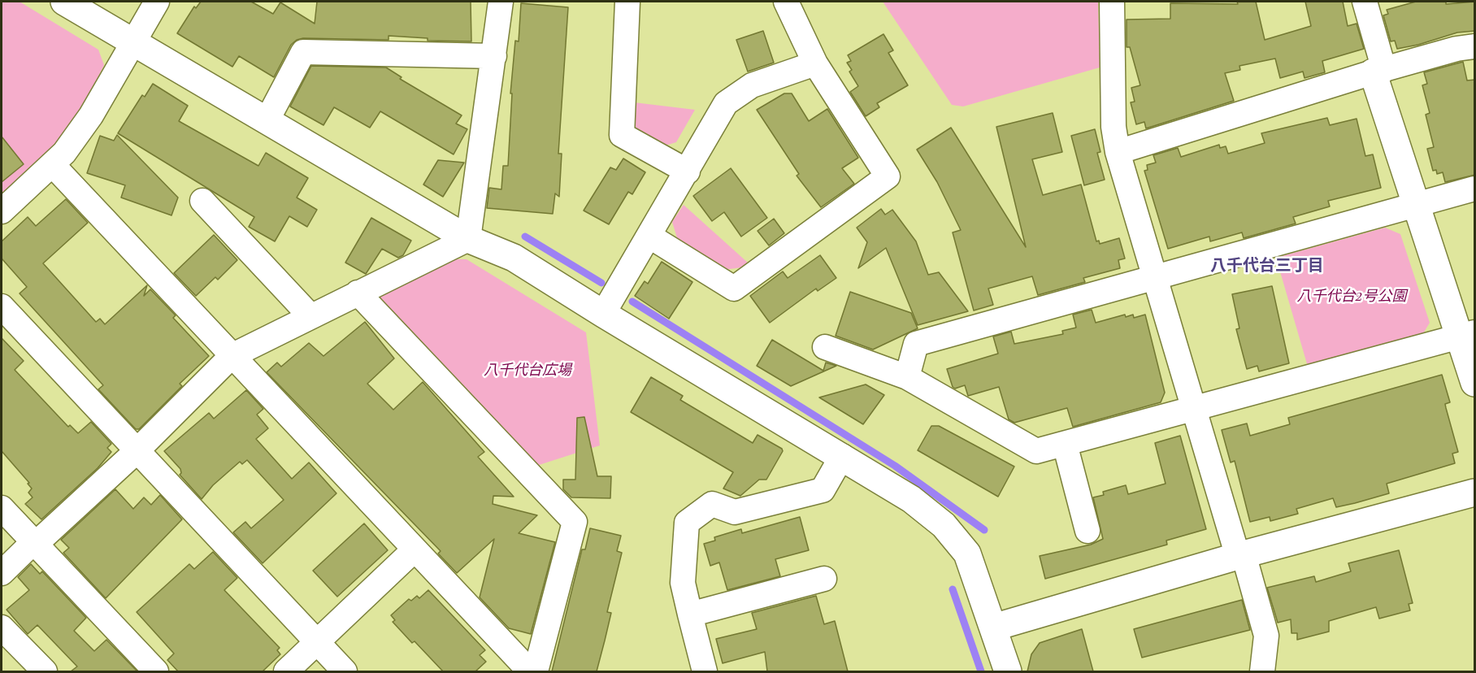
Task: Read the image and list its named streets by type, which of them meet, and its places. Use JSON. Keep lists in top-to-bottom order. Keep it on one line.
{"districts":["八千代台三丁目"],"parks":["八千代台2号公園","八千代台広場"]}
